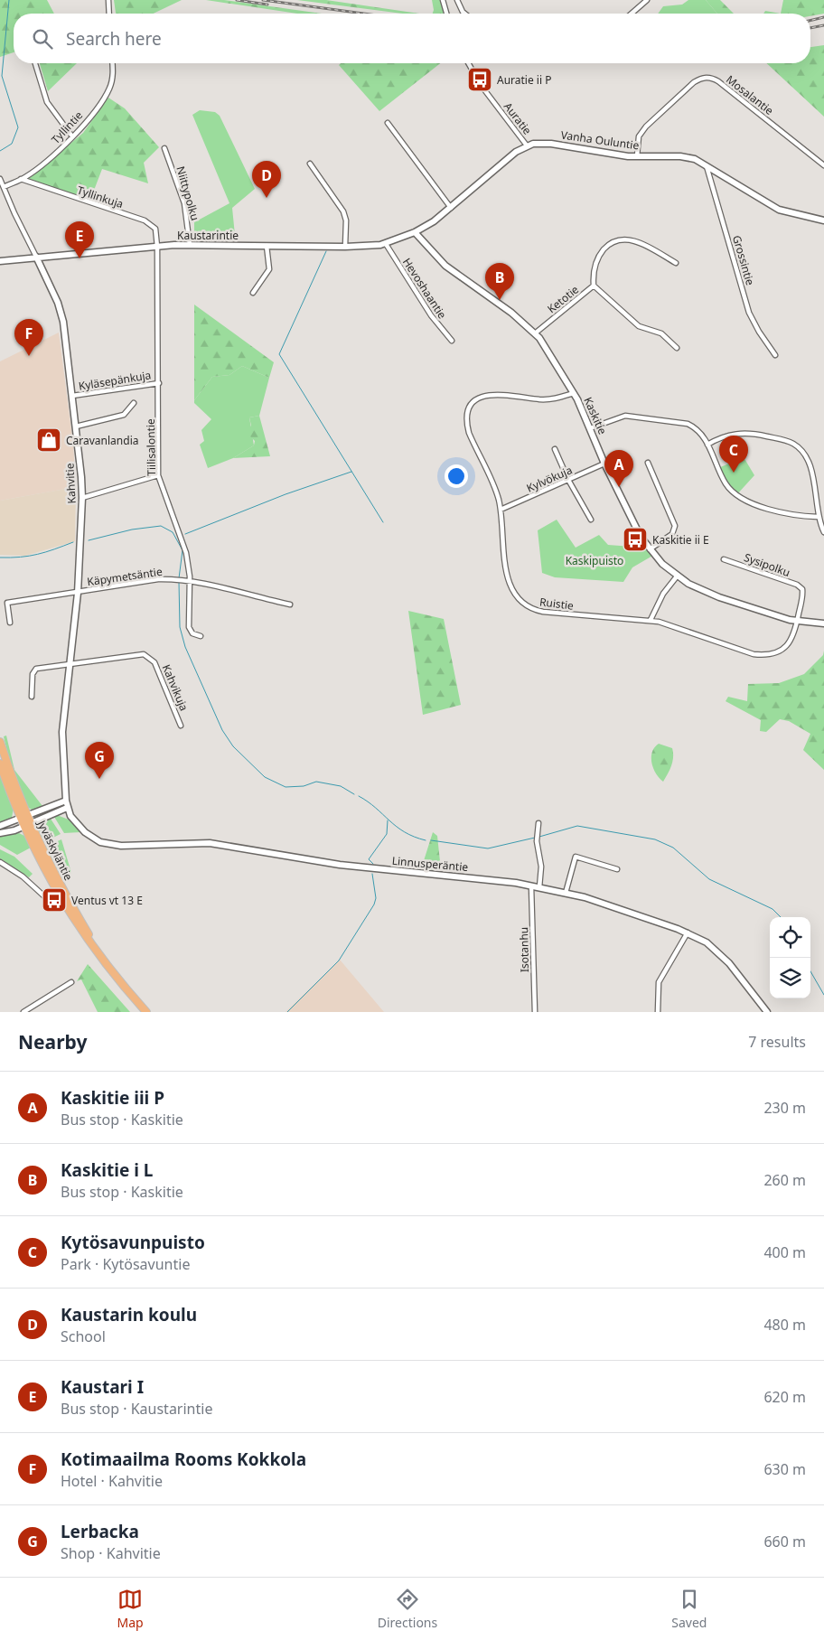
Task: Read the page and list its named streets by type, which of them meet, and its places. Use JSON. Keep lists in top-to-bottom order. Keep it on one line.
{"streets":{"highway":["Jyväskyläntie"],"street":["Mosalantie","Auratie","Tyllintie","Vanha Ouluntie","Niittypolku","Tyllinkuja","Kaustarintie","Grossintie","Hevoshaantie","Ketotie","Kyläsepänkuja","Kaskitie","Tiilisalontie","Kylvökuja","Kahvitie","Sysipolku","Käpymetsäntie","Ruistie","Kahvikuja","Linnusperäntie","Isotanhu"]},"crossings":[["Mosalantie","Vanha Ouluntie"],["Auratie","Vanha Ouluntie"],["Tyllintie","Tyllinkuja"],["Tyllintie","Kahvitie"],["Vanha Ouluntie","Kaustarintie"],["Vanha Ouluntie","Grossintie"],["Vanha Ouluntie","Kaskitie"],["Niittypolku","Kaustarintie"],["Tyllinkuja","Kaustarintie"],["Tyllinkuja","Tiilisalontie"],["Kaustarintie","Hevoshaantie"],["Kaustarintie","Kaskitie"],["Kaustarintie","Tiilisalontie"],["Kaustarintie","Kahvitie"],["Ketotie","Kaskitie"],["Kyläsepänkuja","Tiilisalontie"],["Kyläsepänkuja","Kahvitie"],["Kaskitie","Kylvökuja"],["Kaskitie","Sysipolku"],["Kaskitie","Ruistie"],["Tiilisalontie","Käpymetsäntie"],["Kylvökuja","Ruistie"],["Kahvitie","Käpymetsäntie"],["Kahvitie","Kahvikuja"],["Kahvitie","Linnusperäntie"],["Sysipolku","Ruistie"],["Linnusperäntie","Isotanhu"]],"parks":["Kaskipuisto"],"places":{"bus stop":["Auratie ii P","Kaskitie ii E","Ventus vt 13 E"],"shop":["Caravanlandia"]},"page":{"search":"Search here","pins":["D","E","B","F","C","A","G"],"heading":["Nearby","7 results"],"list":[{"mark":"A","name":"Kaskitie iii P","note":"Bus stop · Kaskitie","value":"230 m"},{"mark":"B","name":"Kaskitie i L","note":"Bus stop · Kaskitie","value":"260 m"},{"mark":"C","name":"Kytösavunpuisto","note":"Park · Kytösavuntie","value":"400 m"},{"mark":"D","name":"Kaustarin koulu","note":"School","value":"480 m"},{"mark":"E","name":"Kaustari I","note":"Bus stop · Kaustarintie","value":"620 m"},{"mark":"F","name":"Kotimaailma Rooms Kokkola","note":"Hotel · Kahvitie","value":"630 m"},{"mark":"G","name":"Lerbacka","note":"Shop · Kahvitie","value":"660 m"}],"nav":["Map","Directions","Saved"]}}
